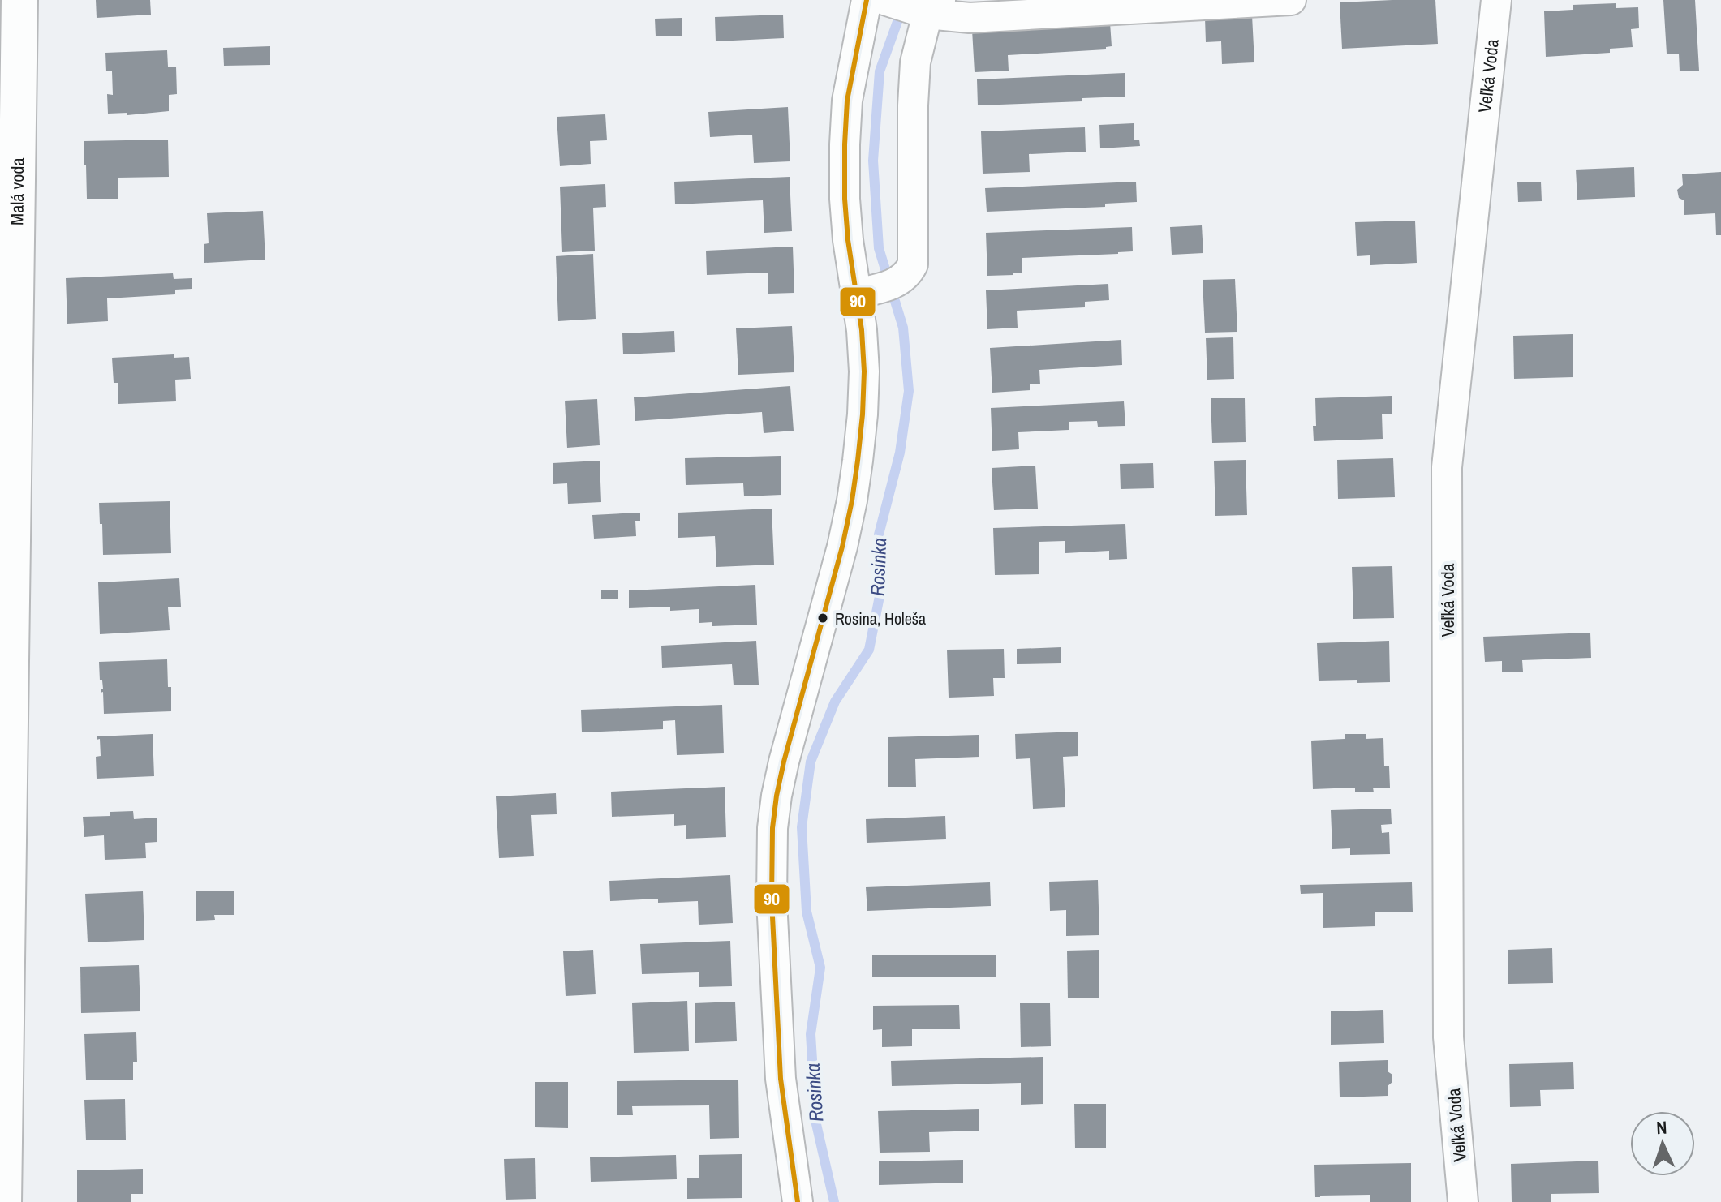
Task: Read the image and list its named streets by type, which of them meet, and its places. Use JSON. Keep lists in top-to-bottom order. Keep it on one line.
{"streets":{"street":["Veľká Voda","Malá voda"]},"water":["Rosinka"],"places":["Rosina, Holeša"],"lines":["transit line 90"],"north":"top"}
